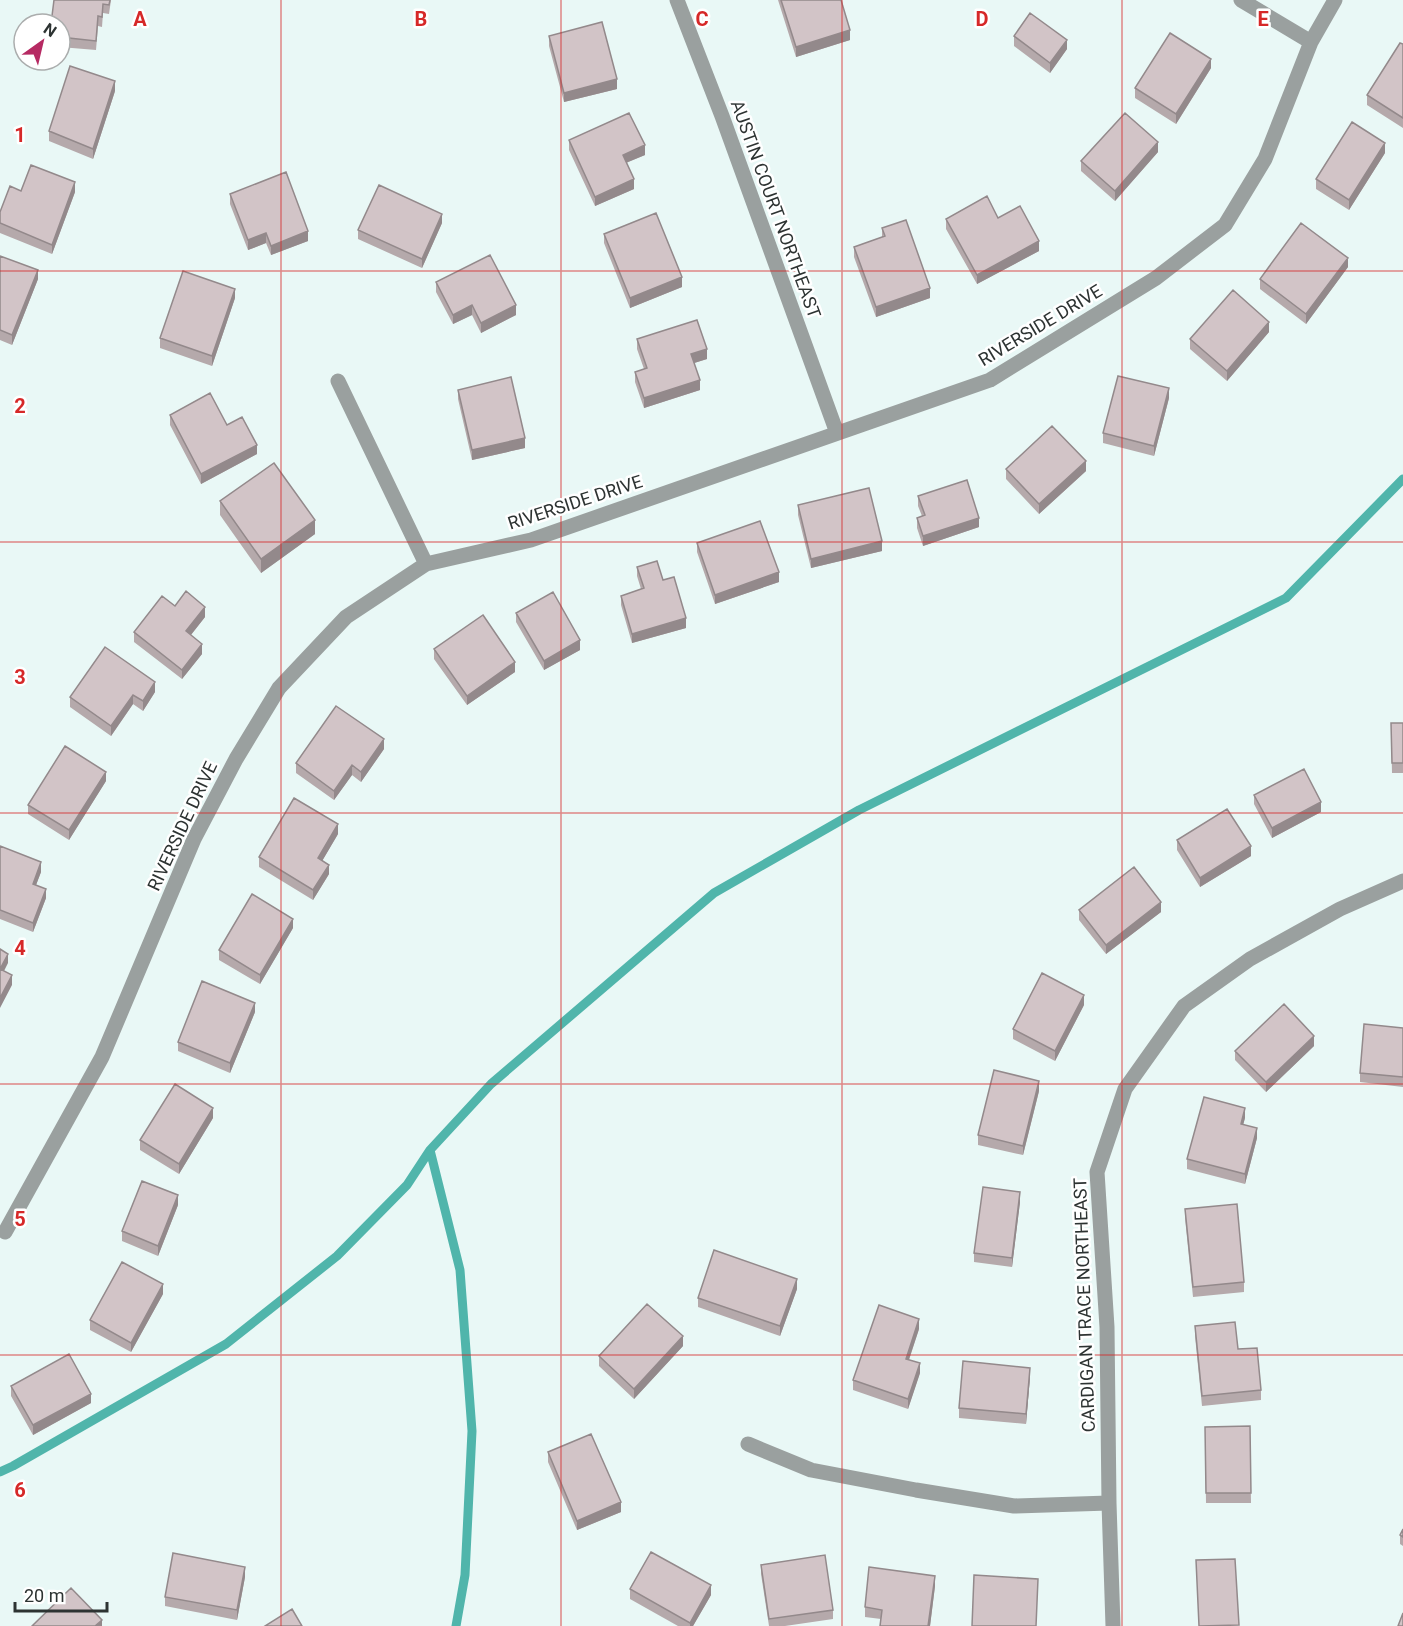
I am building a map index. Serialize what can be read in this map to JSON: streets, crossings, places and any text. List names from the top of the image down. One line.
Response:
{"streets":{"street":["AUSTIN COURT NORTHEAST","RIVERSIDE DRIVE","CARDIGAN TRACE NORTHEAST"]},"crossings":[["AUSTIN COURT NORTHEAST","RIVERSIDE DRIVE"]],"scale_bar":"20 m","north":"top right","grid":{"columns":["A","B","C","D","E"],"rows":["1","2","3","4","5","6"]}}
